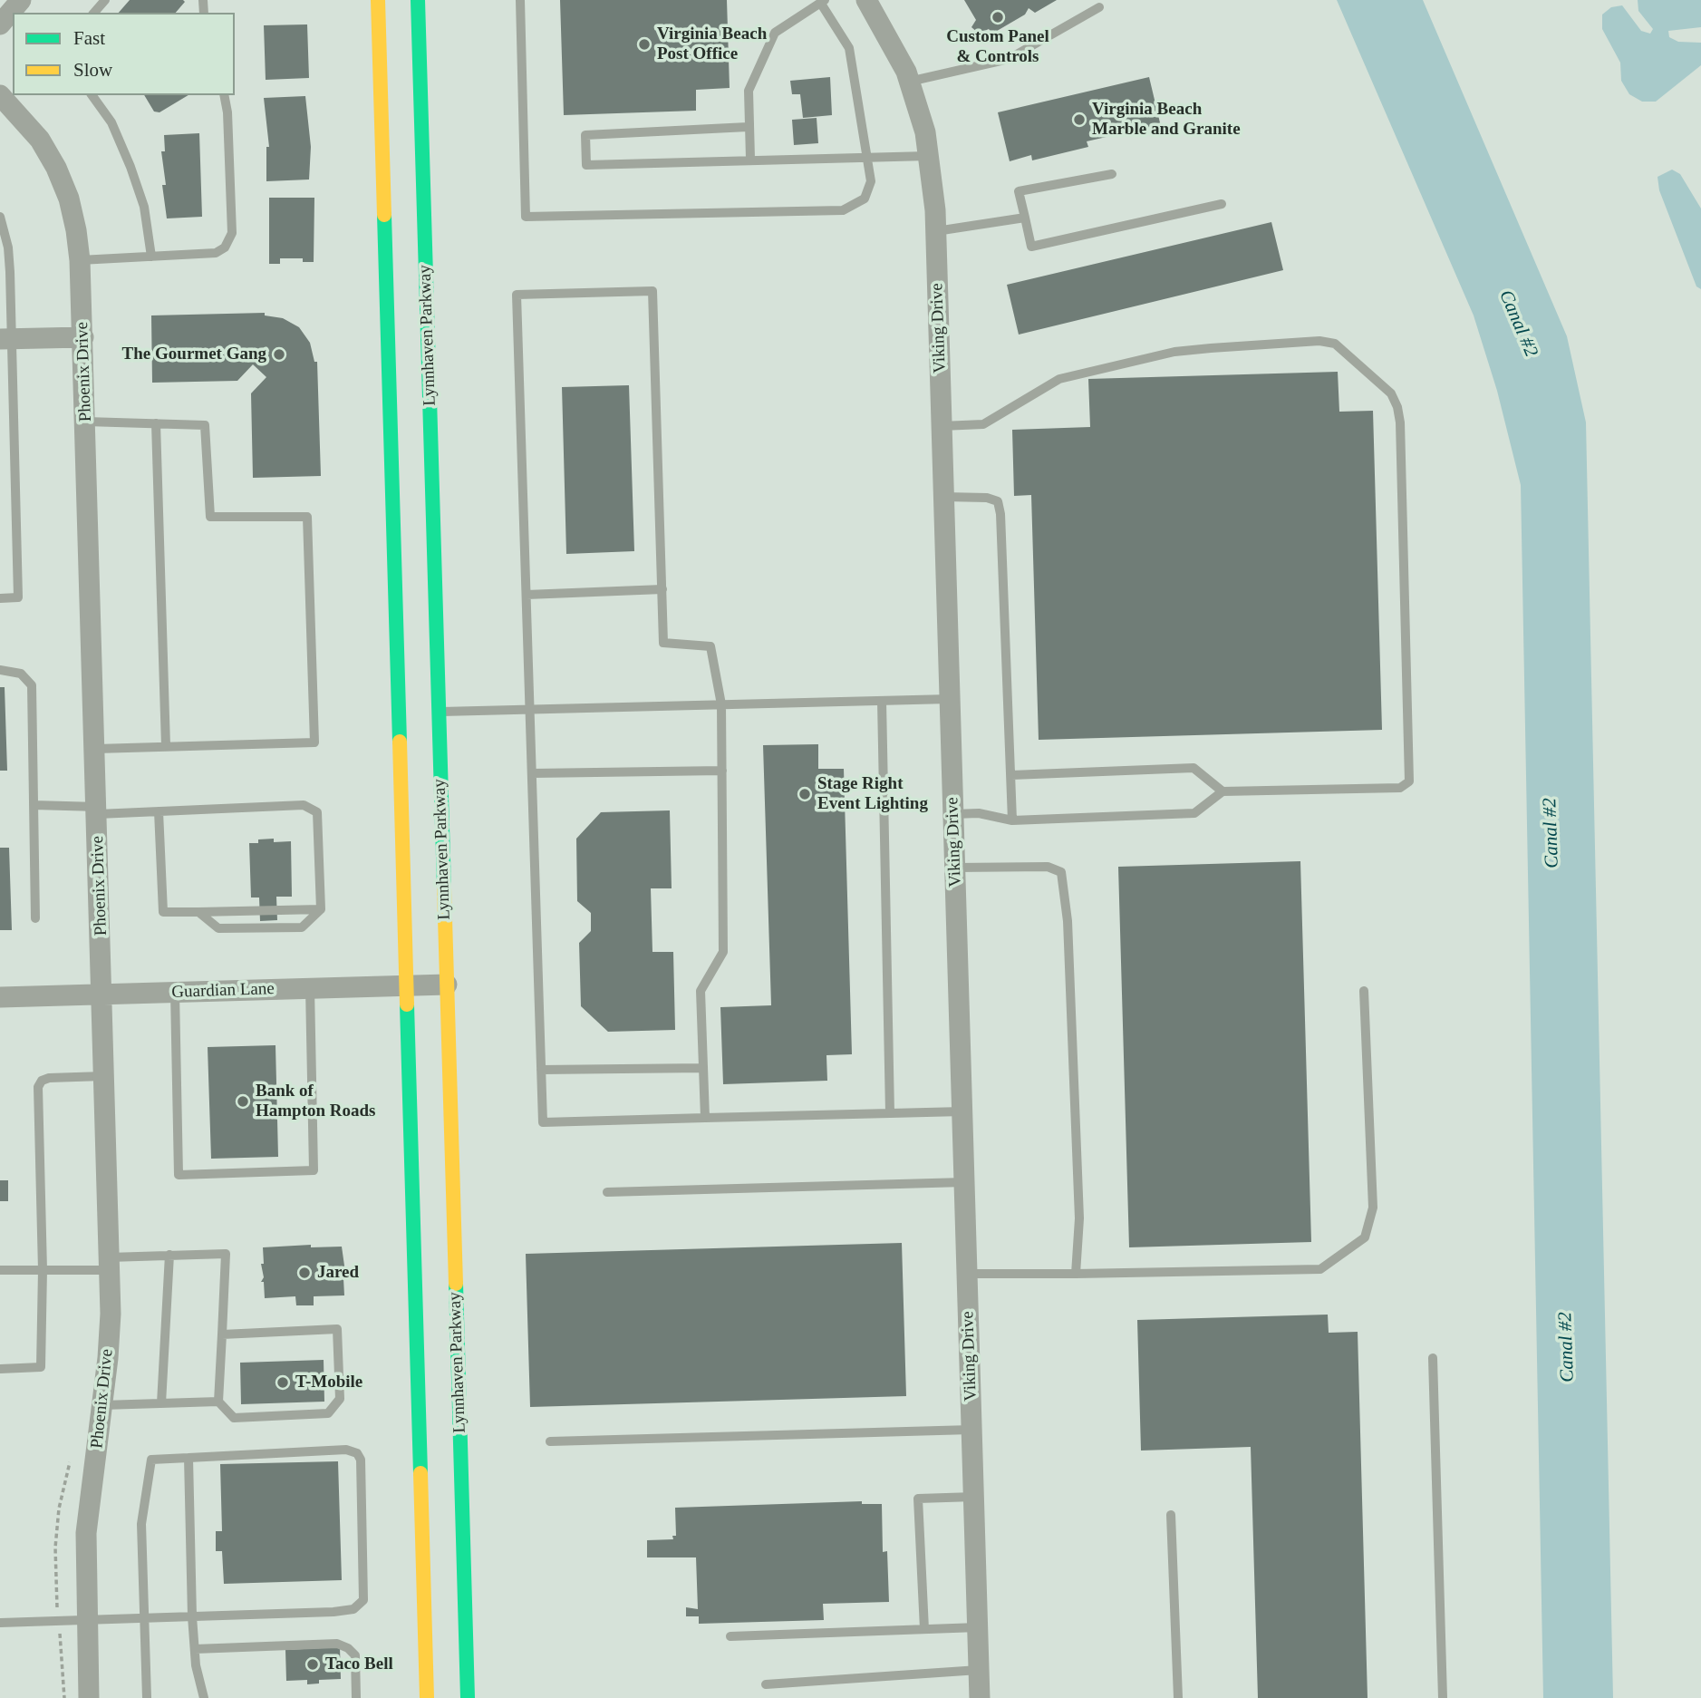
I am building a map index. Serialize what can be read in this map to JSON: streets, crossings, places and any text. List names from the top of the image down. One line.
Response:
{"streets":{"main road":["Lynnhaven Parkway"],"street":["Viking Drive","Phoenix Drive","Guardian Lane"]},"crossings":[["Lynnhaven Parkway","Guardian Lane"],["Phoenix Drive","Guardian Lane"]],"water":["Canal #2"],"places":["Custom Panel & Controls","Virginia Beach Post Office","Virginia Beach Marble and Granite","The Gourmet Gang","Stage Right Event Lighting","Bank of Hampton Roads","Jared","T-Mobile","Taco Bell"],"legend":["Fast","Slow"]}
